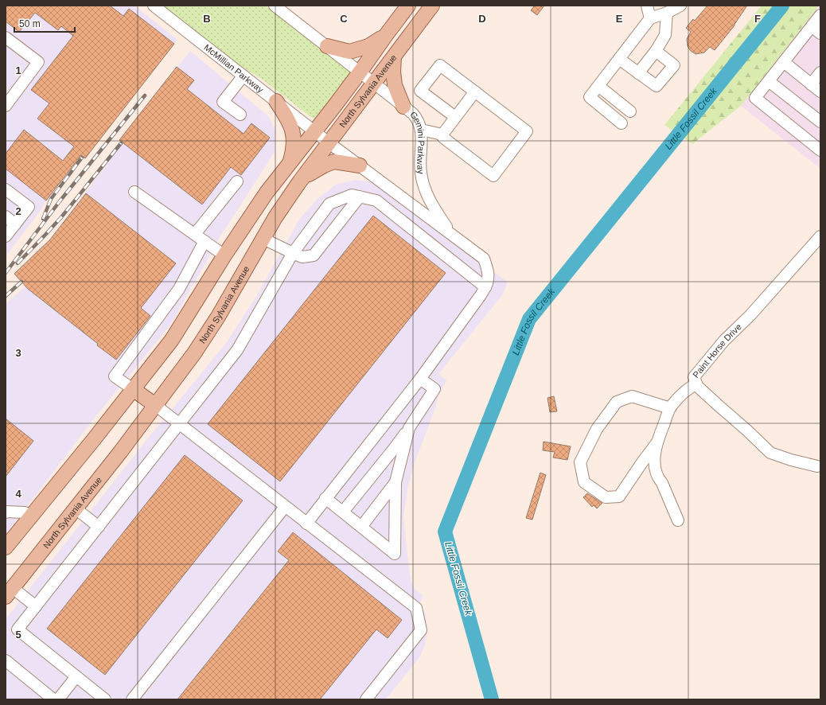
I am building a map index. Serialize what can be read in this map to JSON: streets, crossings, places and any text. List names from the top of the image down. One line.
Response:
{"streets":{"main road":["North Sylvania Avenue"],"street":["McMillian Parkway","Gemini Parkway","Paint Horse Drive"]},"crossings":[["McMillian Parkway","North Sylvania Avenue"],["McMillian Parkway","Gemini Parkway"],["North Sylvania Avenue","Gemini Parkway"]],"water":["Little Fossil Creek"],"scale_bar":"50 m","grid":{"columns":["B","C","D","E","F"],"rows":["1","2","3","4","5"]}}
